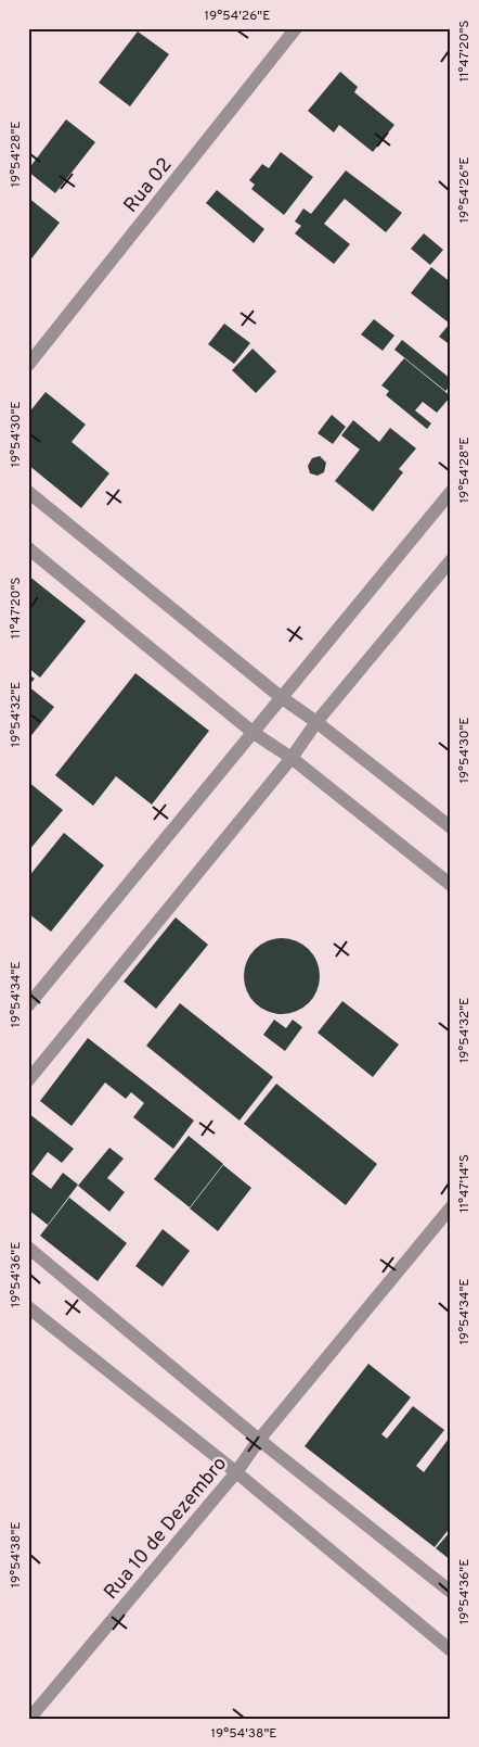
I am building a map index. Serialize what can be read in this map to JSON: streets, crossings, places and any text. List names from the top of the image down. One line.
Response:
{"streets":{"street":["Rua 02","Rua 10 de Dezembro"]},"coordinates":["19°54'26\"E","11°47'20\"S","19°54'28\"E","19°54'30\"E","19°54'32\"E","19°54'34\"E","11°47'14\"S","19°54'36\"E","19°54'38\"E"]}
